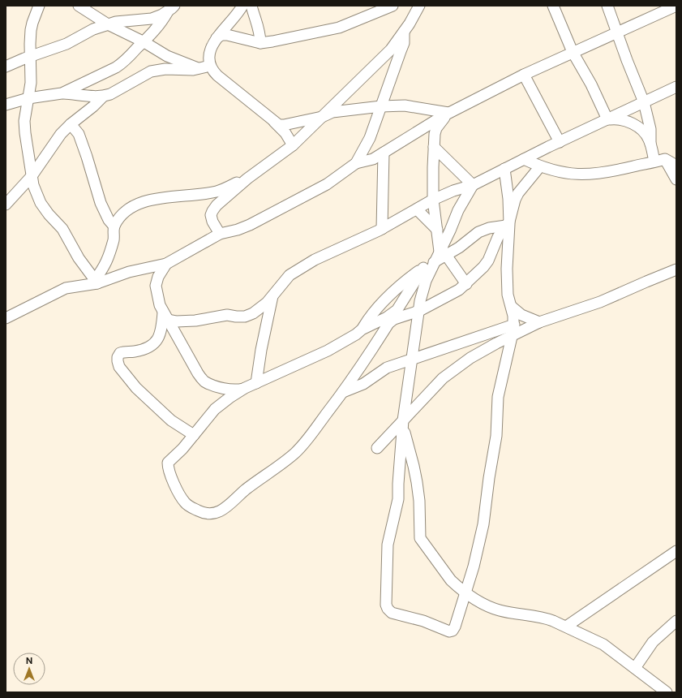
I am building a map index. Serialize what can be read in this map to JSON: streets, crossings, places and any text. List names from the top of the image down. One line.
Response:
{"north":"top"}
